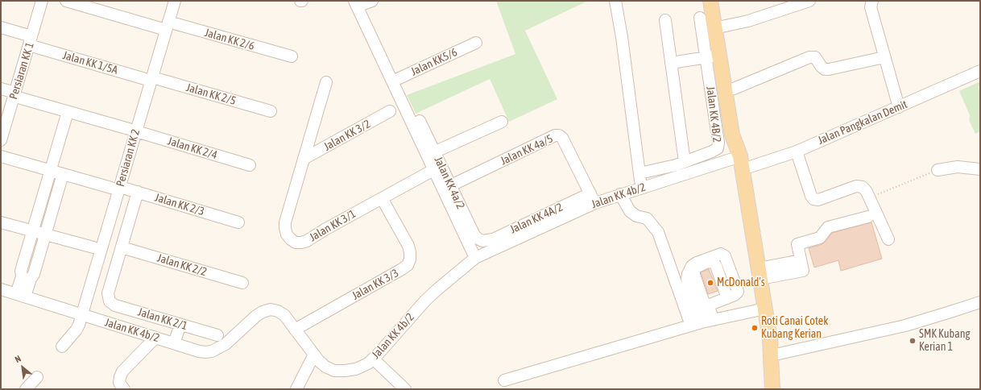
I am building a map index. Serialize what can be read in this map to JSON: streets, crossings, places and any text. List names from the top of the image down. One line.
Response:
{"streets":{"street":["Jalan KK 2/6","Jalan KK5/6","Jalan KK 1/5A","Persiaran KK 1","Jalan KK 2/5","Jalan KK 4B/2","Jalan Pangkalan Demit","Jalan KK 3/2","Jalan KK 2/4","Jalan KK 4a/5","Persiaran KK 2","Jalan KK 4a/2","Jalan KK 4b/2","Jalan KK 2/3","Jalan KK 4A/2","Jalan KK 3/1","Jalan KK 2/2","Jalan KK 3/3","Jalan KK 2/1"]},"crossings":[["Jalan KK 2/6","Persiaran KK 2"],["Jalan KK 1/5A","Persiaran KK 1"],["Jalan KK 1/5A","Jalan KK 2/5"],["Jalan KK 1/5A","Persiaran KK 2"],["Persiaran KK 1","Jalan KK 2/4"],["Jalan KK 2/5","Persiaran KK 2"],["Jalan Pangkalan Demit","Jalan KK 4b/2"],["Jalan KK 3/2","Jalan KK 3/1"],["Jalan KK 2/4","Persiaran KK 2"],["Jalan KK 4a/5","Jalan KK 4a/2"],["Jalan KK 4a/5","Jalan KK 4b/2"],["Jalan KK 4a/5","Jalan KK 4A/2"],["Persiaran KK 2","Jalan KK 4b/2"],["Persiaran KK 2","Jalan KK 2/3"],["Persiaran KK 2","Jalan KK 2/2"],["Jalan KK 4a/2","Jalan KK 4A/2"],["Jalan KK 4b/2","Jalan KK 4A/2"],["Jalan KK 4b/2","Jalan KK 3/3"],["Jalan KK 3/1","Jalan KK 3/3"],["Jalan KK 2/2","Jalan KK 2/1"]],"places":["McDonald's","Roti Canai Cotek Kubang Kerian","SMK Kubang Kerian 1"],"north":"top left"}
